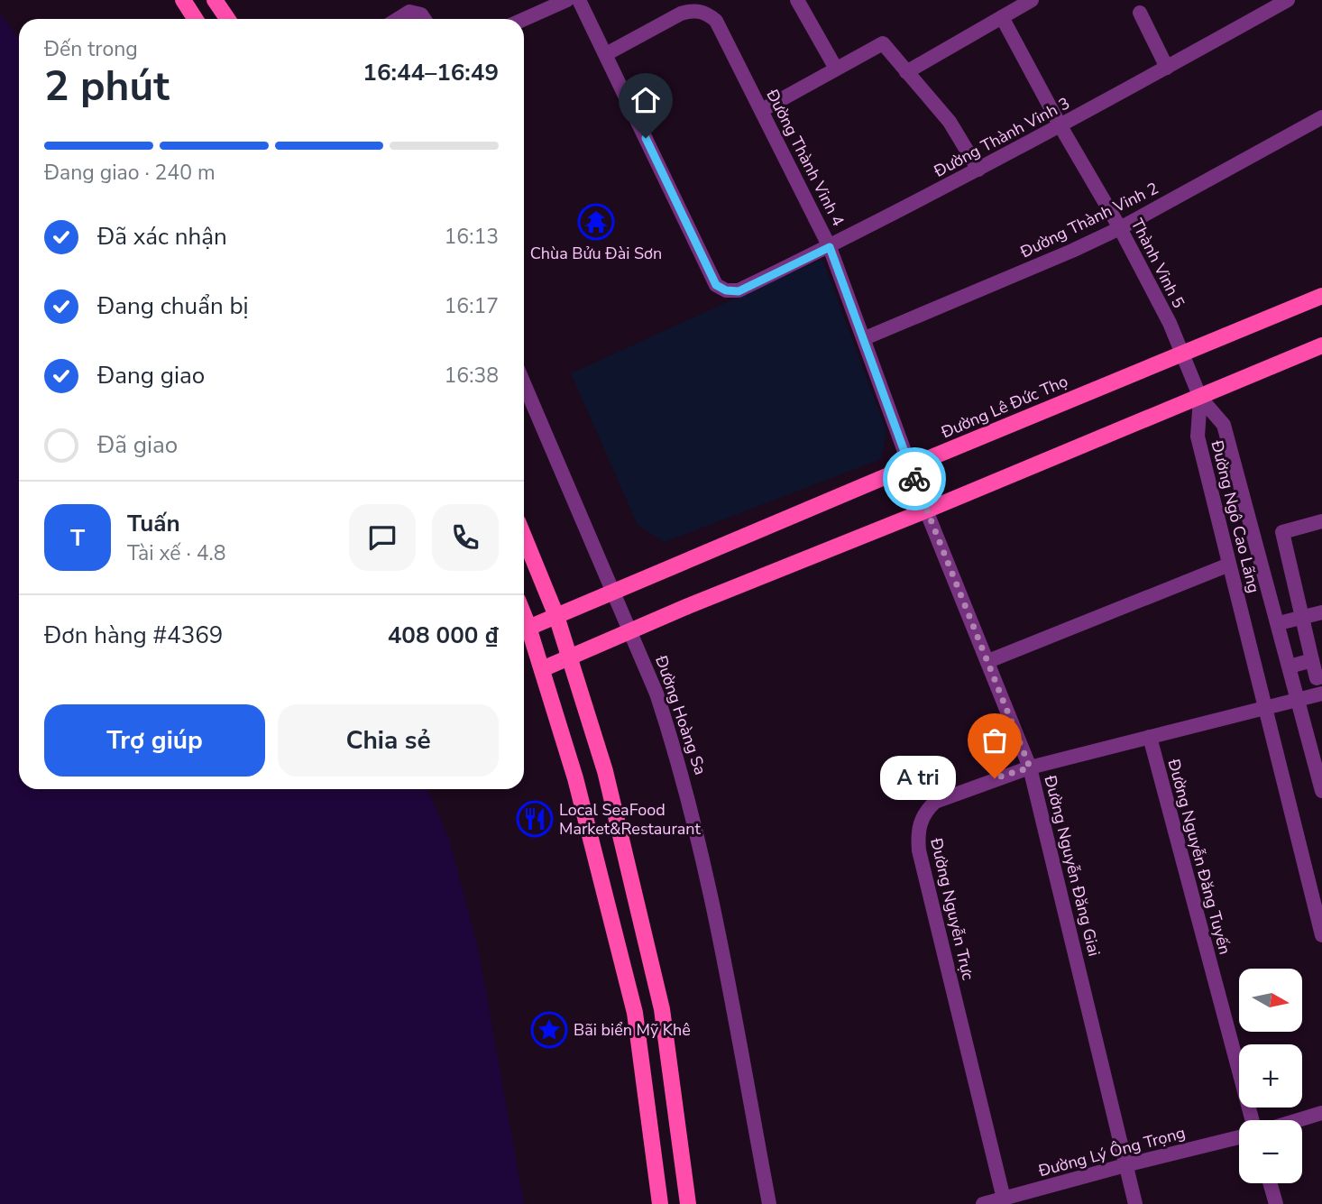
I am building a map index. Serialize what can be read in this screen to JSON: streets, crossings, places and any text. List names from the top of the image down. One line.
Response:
{"streets":{"main road":["Đường Lê Đức Thọ"],"street":["Đường Thành Vinh 3","Đường Thành Vinh 4","Đường Thành Vinh 2","Thành Vinh 5","Đường Ngô Cao Lãng","Đường Hoàng Sa","Đường Nguyễn Đăng Tuyến","Đường Nguyễn Đăng Giai","Đường Nguyễn Trực","Đường Lý Ông Trọng"]},"crossings":[["Đường Thành Vinh 3","Đường Thành Vinh 4"],["Đường Thành Vinh 3","Thành Vinh 5"],["Đường Thành Vinh 4","Đường Thành Vinh 2"],["Đường Thành Vinh 4","Đường Lê Đức Thọ"],["Đường Thành Vinh 4","Đường Nguyễn Đăng Giai"],["Đường Thành Vinh 2","Thành Vinh 5"],["Thành Vinh 5","Đường Lê Đức Thọ"],["Thành Vinh 5","Đường Ngô Cao Lãng"],["Đường Lê Đức Thọ","Đường Hoàng Sa"],["Đường Ngô Cao Lãng","Đường Nguyễn Trực"],["Đường Nguyễn Đăng Tuyến","Đường Nguyễn Trực"],["Đường Nguyễn Đăng Giai","Đường Nguyễn Trực"],["Đường Nguyễn Đăng Giai","Đường Lý Ông Trọng"],["Đường Nguyễn Trực","Đường Lý Ông Trọng"]],"places":{"temple":["Chùa Bửu Đài Sơn"],"other":["A tri"],"restaurant":["Local SeaFood Market&Restaurant"],"place":["Bãi biển Mỹ Khê"]},"north":"right","page":{"heading":["2 phút","Đến trong","16:44–16:49"],"panel":["Tuấn","Tài xế · 4.8","Đơn hàng #4369","408 000 ₫"],"bar":"Đang giao · 240 m","list":[["Đã xác nhận","16:13"],["Đang chuẩn bị","16:17"],["Đang giao","16:38"],"Đã giao"],"round":"T","buttons":["Trợ giúp","Chia sẻ"],"bubble":"A tri","map_buttons":["+","−"]}}
